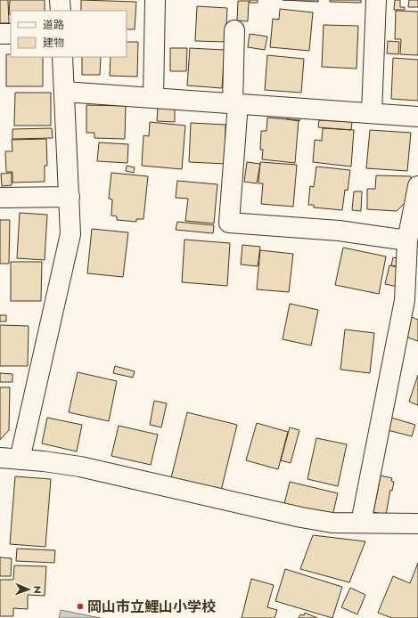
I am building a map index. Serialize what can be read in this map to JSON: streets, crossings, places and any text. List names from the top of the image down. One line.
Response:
{"places":["岡山市立鯉山小学校"],"legend":["道路","建物"],"north":"right"}
